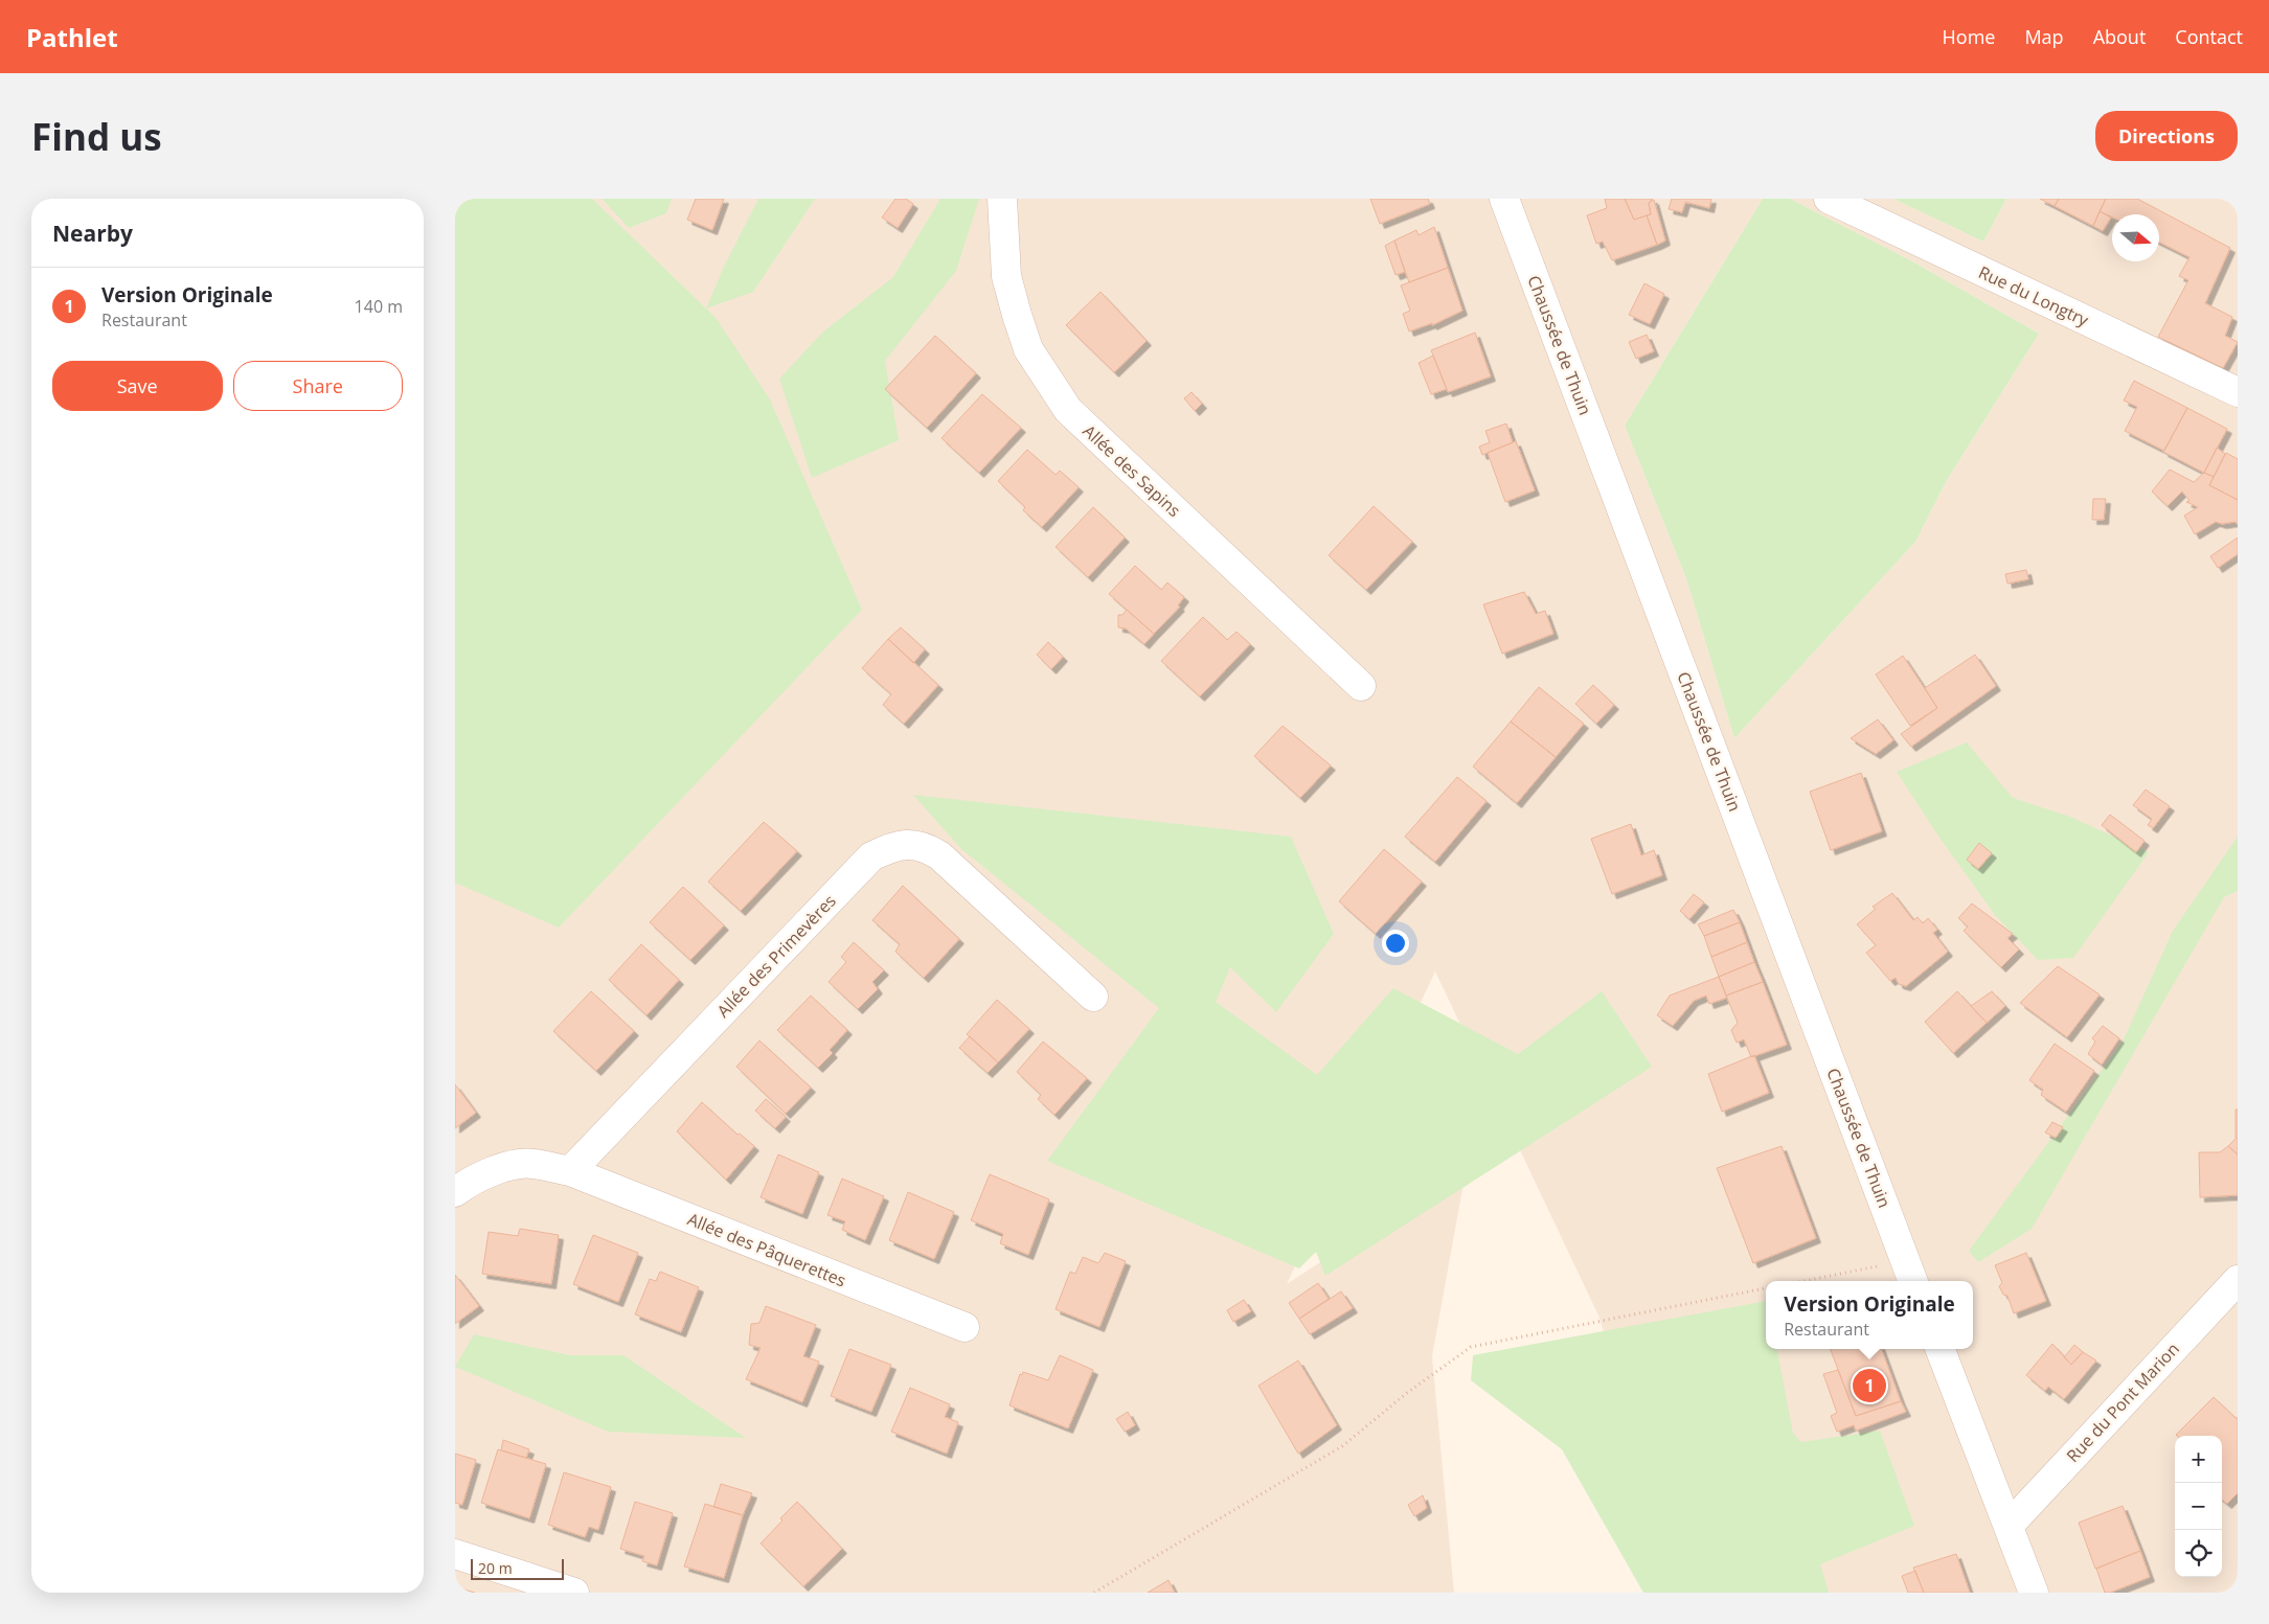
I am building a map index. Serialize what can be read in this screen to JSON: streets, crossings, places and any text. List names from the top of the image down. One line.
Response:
{"streets":{"street":["Rue du Longtry","Chaussée de Thuin","Allée des Sapins","Allée des Primevères","Allée des Pâquerettes","Rue du Pont Marion"]},"crossings":[["Allée des Primevères","Allée des Pâquerettes"]],"scale_bar":"20 m","north":"right","page":{"header":"Pathlet","nav":["Home","Map","About","Contact"],"buttons":["Directions",["Save","Share"]],"title":"Find us","heading":"Nearby","list":[{"mark":"1","name":"Version Originale","note":"Restaurant","value":"140 m"}],"popup":["Version Originale","Restaurant"],"pins":"1","map_buttons":["+","−"],"scale":"20 m"}}
